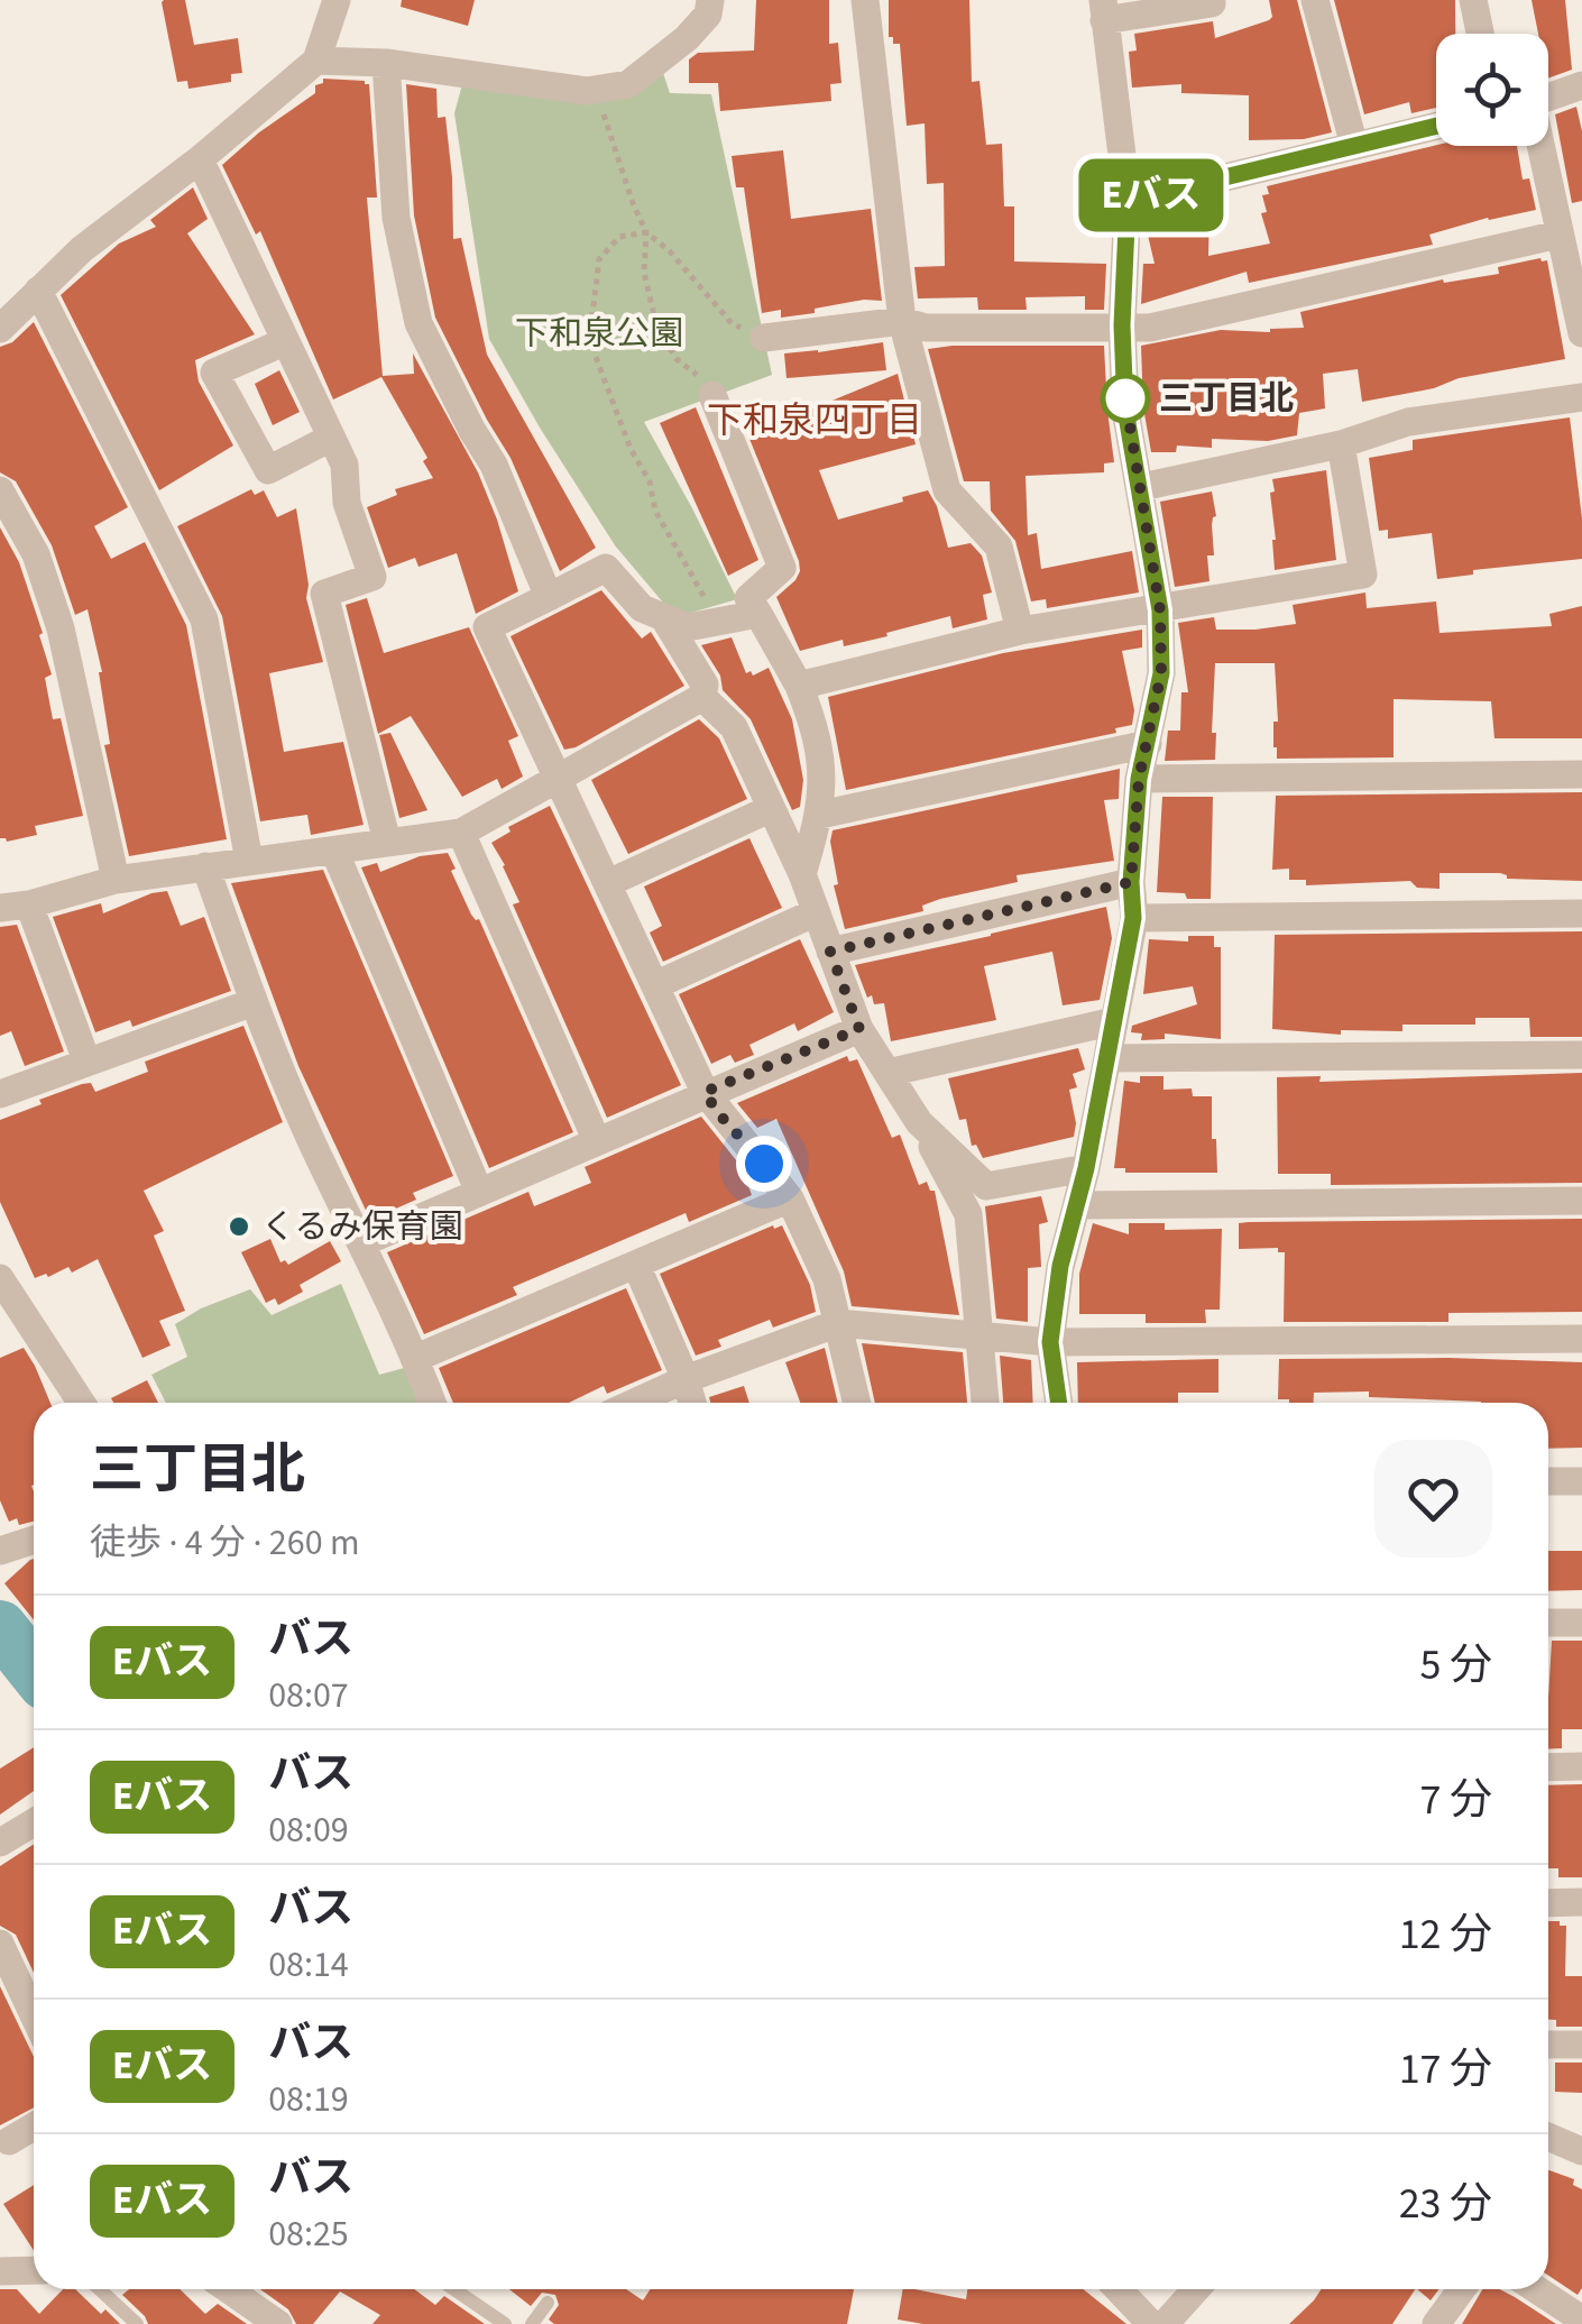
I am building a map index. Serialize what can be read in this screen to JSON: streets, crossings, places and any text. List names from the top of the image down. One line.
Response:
{"districts":["下和泉四丁目"],"parks":["下和泉公園"],"places":["三丁目北","くるみ保育園"],"lines":["bus line Eバス"],"page":{"on_map":"Eバス","heading":["三丁目北","徒歩 · 4 分 · 260 m"],"list":[{"mark":"Eバス","name":"バス","note":"08:07","value":"5 分"},{"mark":"Eバス","name":"バス","note":"08:09","value":"7 分"},{"mark":"Eバス","name":"バス","note":"08:14","value":"12 分"},{"mark":"Eバス","name":"バス","note":"08:19","value":"17 分"},{"mark":"Eバス","name":"バス","note":"08:25","value":"23 分"}]}}
